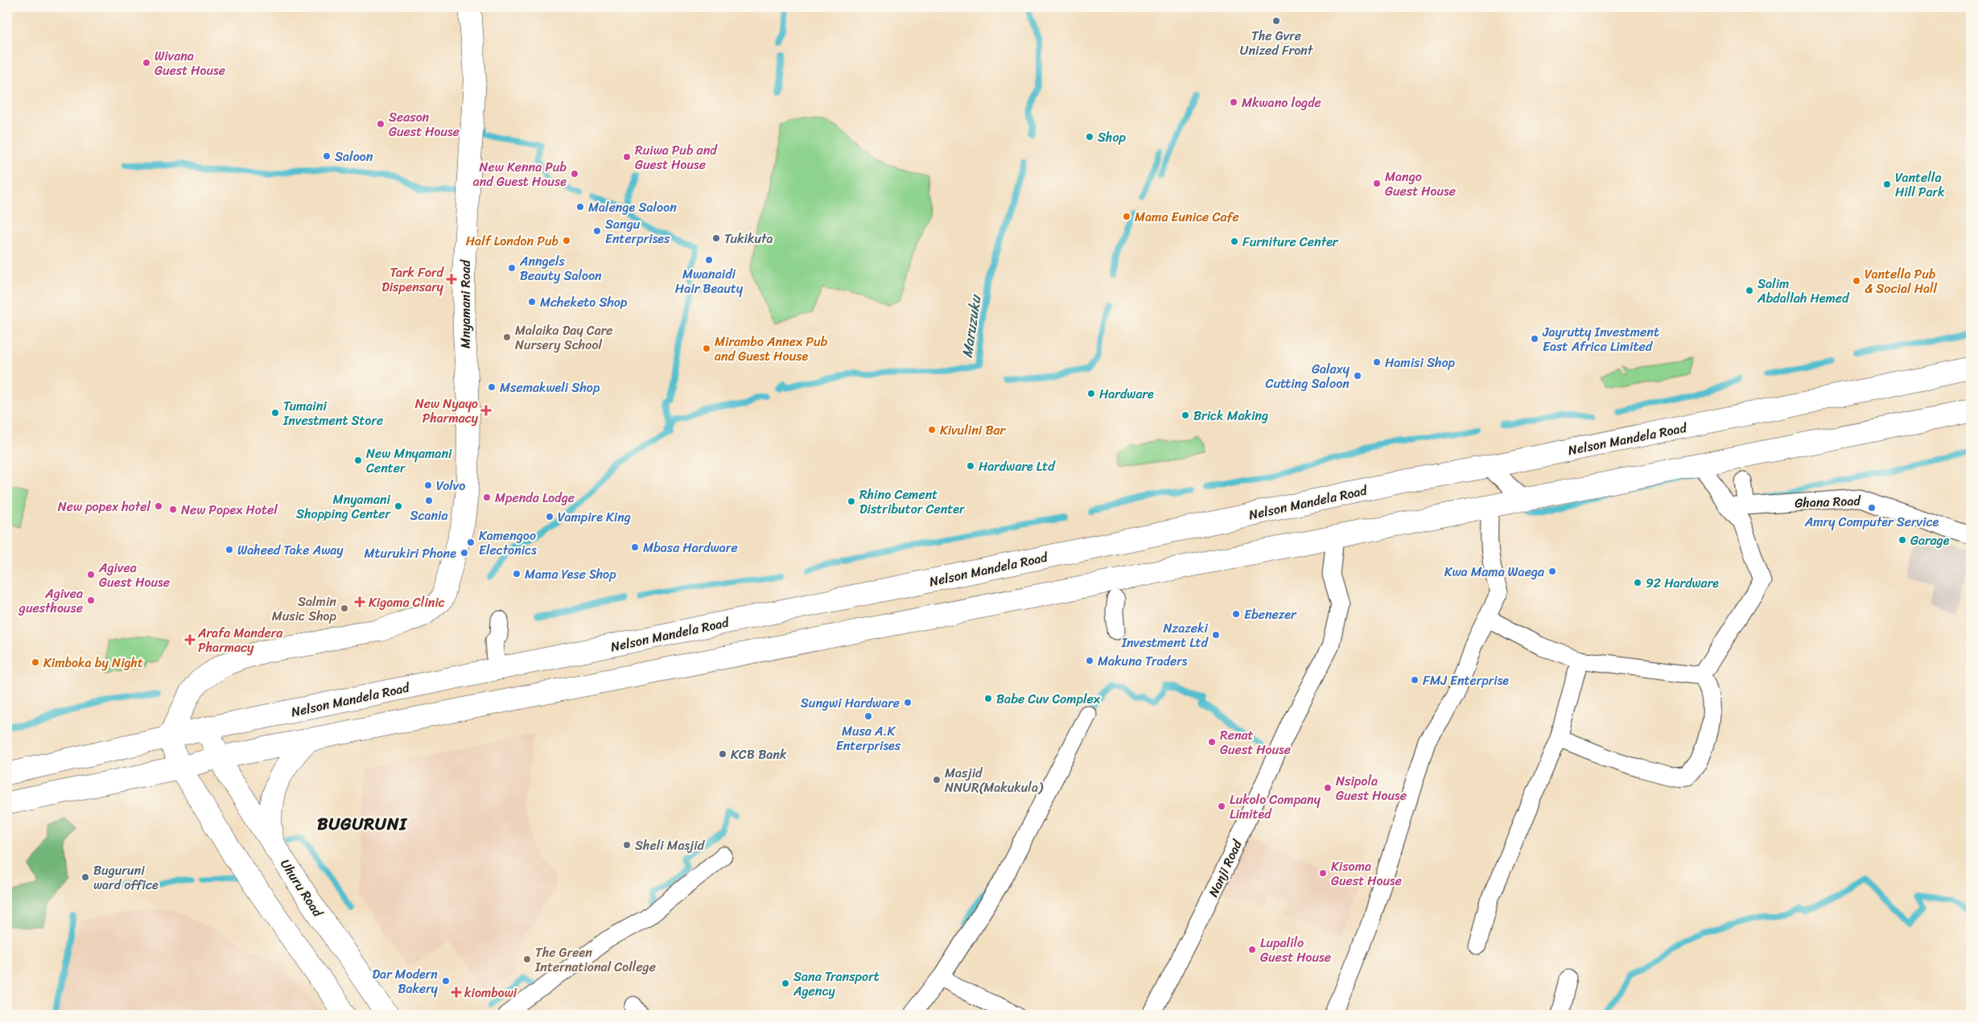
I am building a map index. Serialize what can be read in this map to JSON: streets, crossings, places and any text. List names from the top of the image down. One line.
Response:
{"streets":{"main road":["Mnyamani Road","Nelson Mandela Road","Uhuru Road"],"street":["Ghana Road","Nanji Road"]},"crossings":[["Mnyamani Road","Uhuru Road"],["Nelson Mandela Road","Uhuru Road"]],"districts":["BUGURUNI"],"water":["Maruzuku"],"places":{"other":["The Gvre Unized Front","Wivana Guest House","Mkwano logde","Season Guest House","Shop","Saloon","Ruiwa Pub and Guest House","New Kenna Pub and Guest House","Mango Guest House","Vantella Hill Park","Malenge Saloon","Mama Eunice Cafe","Sangu Enterprises","Tukikuta","Half London Pub","Furniture Center","Mwanaidi Hair Beauty","Anngels Beauty Saloon","Vantella Pub & Social Hall","Salim Abdallah Hemed","Mcheketo Shop","Malaika Day Care Nursery School","Jayrutty Investment East Africa Limited","Mirambo Annex Pub and Guest House","Hamisi Shop","Galaxy Cutting Saloon","Msemakweli Shop","Hardware","Tumaini Investment Store","Brick Making","Kivulini Bar","New Mnyamani Center","Hardware Ltd","Volvo","Mpenda Lodge","Scania","Rhino Cement Distributor Center","New popex hotel","Mnyamani Shopping Center","Amry Computer Service","New Popex Hotel","Vampire King","Garage","Kamengoo Electonics","Mbasa Hardware","Waheed Take Away","Mturukiri Phone","Kwa Mama Waega","Mama Yese Shop","Agivea Guest House","92 Hardware","Agivea guesthouse","Salmin Music Shop","Ebenezer","Nzazeki Investment Ltd","Makuna Traders","Kimboka by Night","FMJ Enterprise","Babe Cuv Complex","Sungwi Hardware","Musa A.K Enterprises","Renat Guest House","KCB Bank","Masjid NNUR(Makukula)","Nsipola Guest House","Lukolo Company Limited","Sheli Masjid","Kisoma Guest House","Buguruni ward office","Lupalilo Guest House","The Green International College","Dar Modern Bakery","Sana Transport Agency"],"health":["Tark Ford Dispensary","New Nyayo Pharmacy","Kigoma Clinic","Arafa Mandera Pharmacy","kiombowi"]}}
